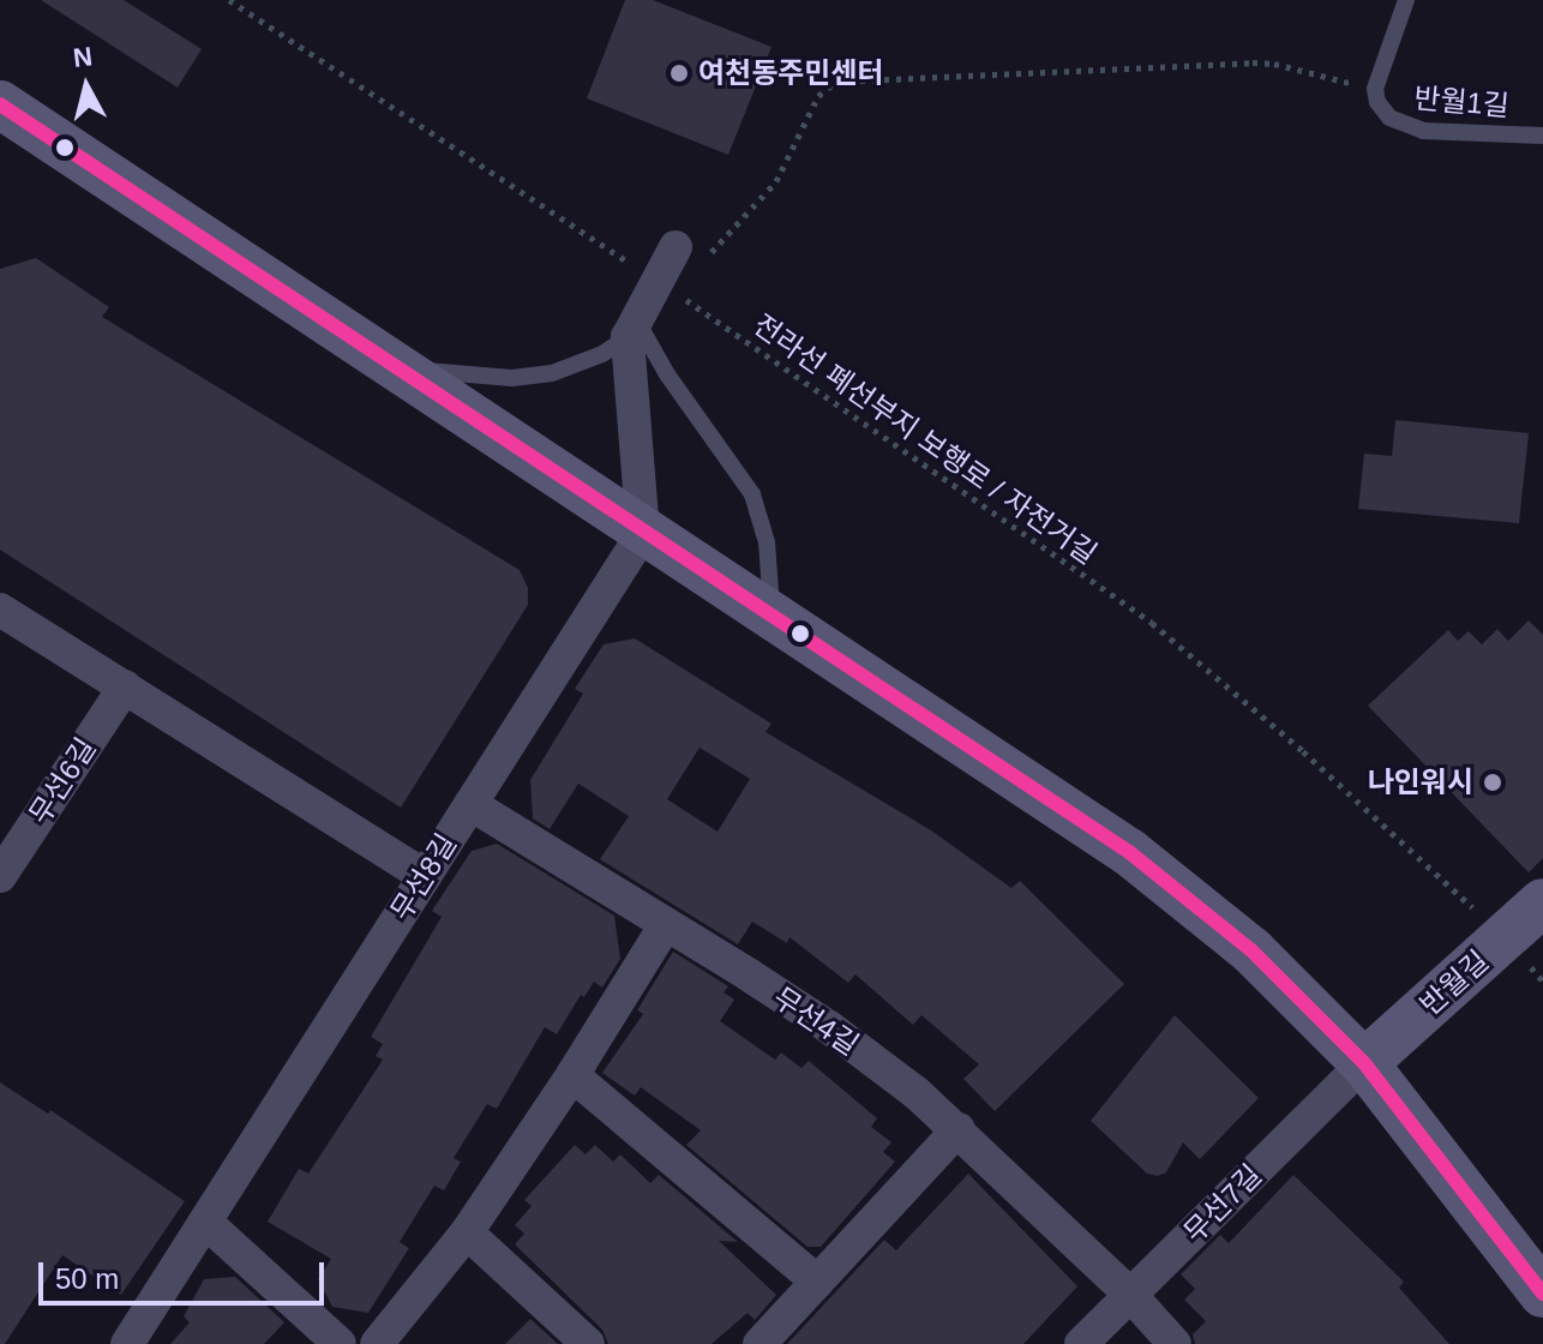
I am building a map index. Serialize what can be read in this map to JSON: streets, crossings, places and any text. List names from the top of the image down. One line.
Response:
{"streets":{"street":["무선6길","무선8길","반월길","무선4길","무선7길"],"lane":["반월1길"],"path":["전라선 폐선부지 보행로 / 자전거길"]},"crossings":[["전라선 폐선부지 보행로 / 자전거길","반월길"],["무선8길","무선4길"],["반월길","무선7길"],["무선4길","무선7길"]],"places":["여천동주민센터","나인워시"],"scale_bar":"50 m","north":"top"}
